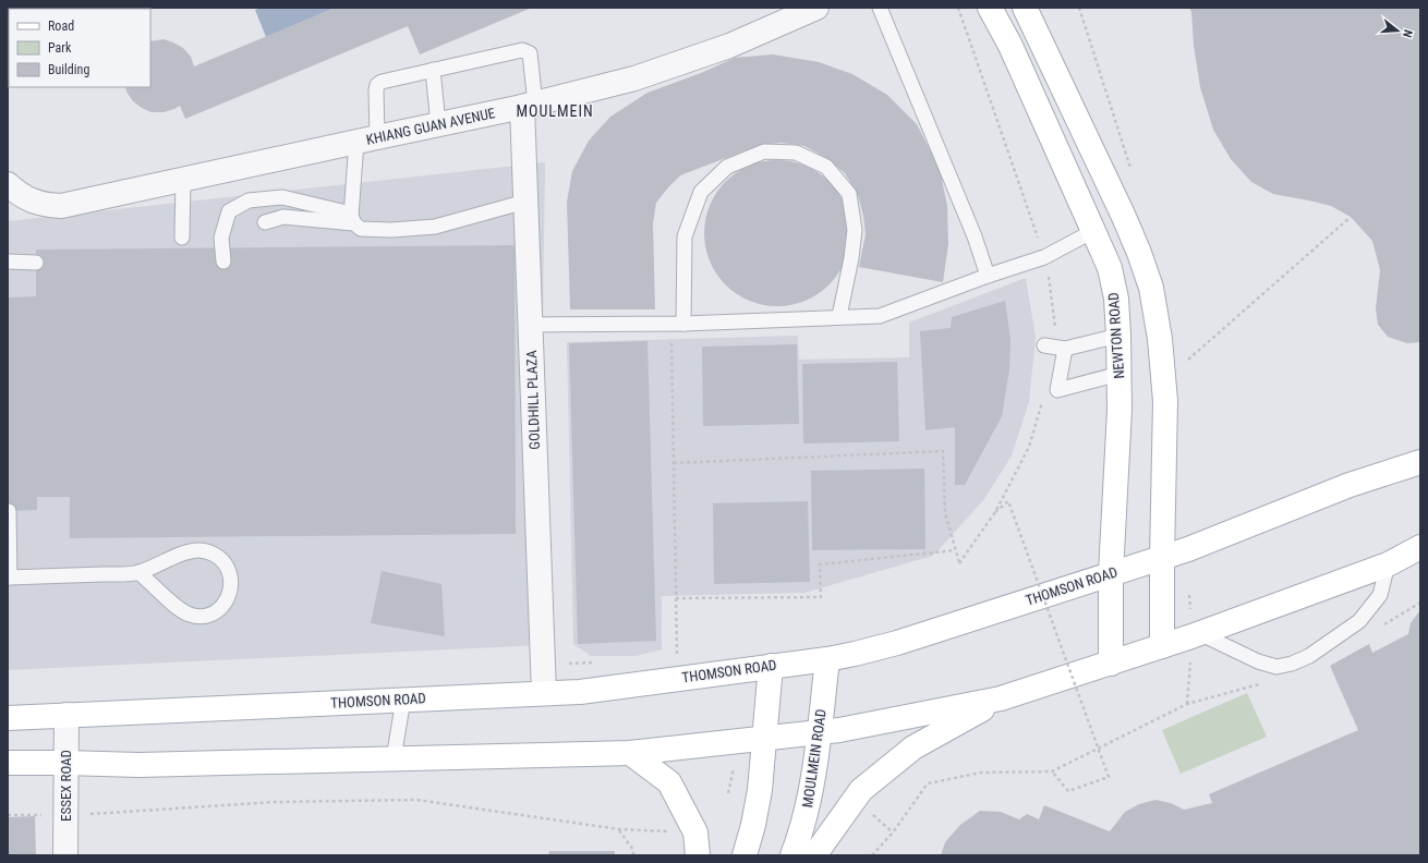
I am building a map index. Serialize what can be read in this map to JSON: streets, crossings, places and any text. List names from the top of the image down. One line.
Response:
{"streets":{"main road":["NEWTON ROAD","THOMSON ROAD","MOULMEIN ROAD"],"street":["KHIANG GUAN AVENUE","GOLDHILL PLAZA","ESSEX ROAD"]},"crossings":[["KHIANG GUAN AVENUE","GOLDHILL PLAZA"],["NEWTON ROAD","THOMSON ROAD"],["GOLDHILL PLAZA","THOMSON ROAD"],["THOMSON ROAD","MOULMEIN ROAD"],["THOMSON ROAD","ESSEX ROAD"]],"districts":["MOULMEIN"],"legend":["Road","Park","Building"],"north":"right"}
